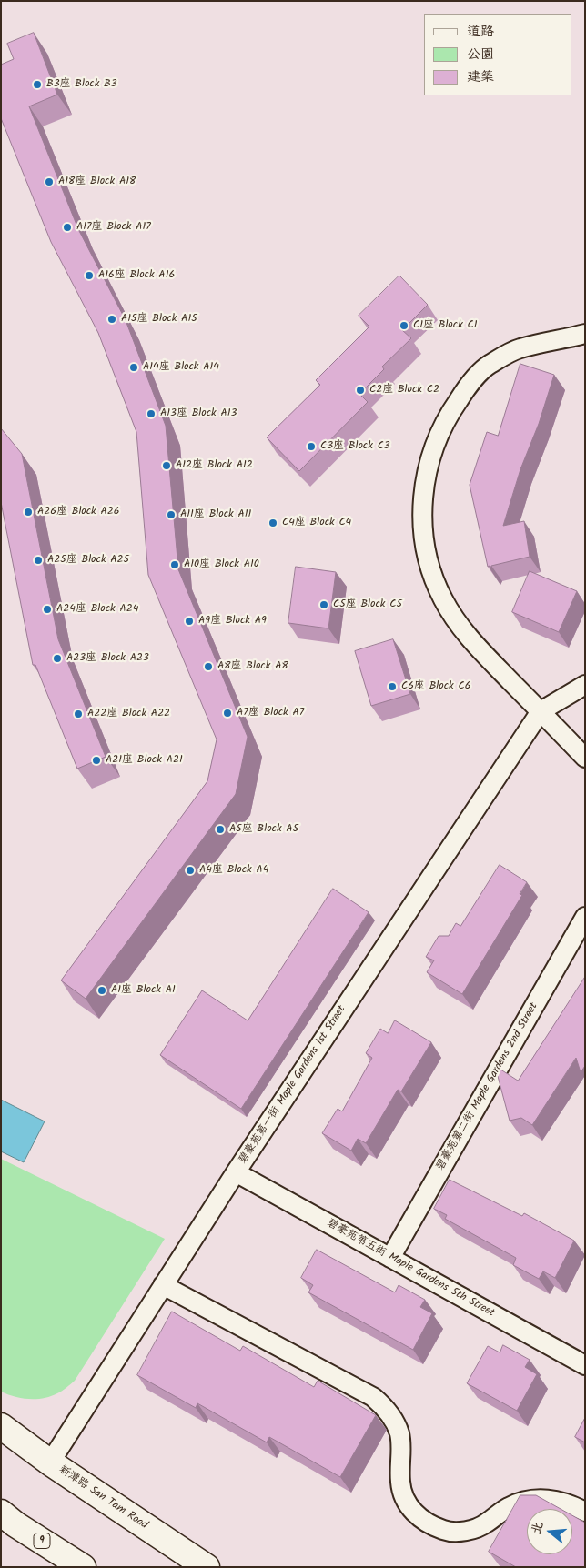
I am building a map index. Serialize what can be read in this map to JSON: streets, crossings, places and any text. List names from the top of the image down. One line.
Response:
{"streets":{"main road":["新潭路 San Tam Road","9"],"lane":["碧豪苑第一街 Maple Gardens 1st Street","碧豪苑第二街 Maple Gardens 2nd Street","碧豪苑第五街 Maple Gardens 5th Street"]},"crossings":[["碧豪苑第一街 Maple Gardens 1st Street","碧豪苑第五街 Maple Gardens 5th Street"],["碧豪苑第一街 Maple Gardens 1st Street","新潭路 San Tam Road"],["碧豪苑第二街 Maple Gardens 2nd Street","碧豪苑第五街 Maple Gardens 5th Street"]],"places":["B3座 Block B3","A18座 Block A18","A17座 Block A17","A16座 Block A16","A15座 Block A15","C1座 Block C1","A14座 Block A14","C2座 Block C2","A13座 Block A13","C3座 Block C3","A12座 Block A12","A26座 Block A26","A11座 Block A11","C4座 Block C4","A25座 Block A25","A10座 Block A10","C5座 Block C5","A24座 Block A24","A9座 Block A9","A23座 Block A23","A8座 Block A8","C6座 Block C6","A7座 Block A7","A22座 Block A22","A21座 Block A21","A5座 Block A5","A4座 Block A4","A1座 Block A1"],"legend":["道路","公園","建築"],"north":"left"}
